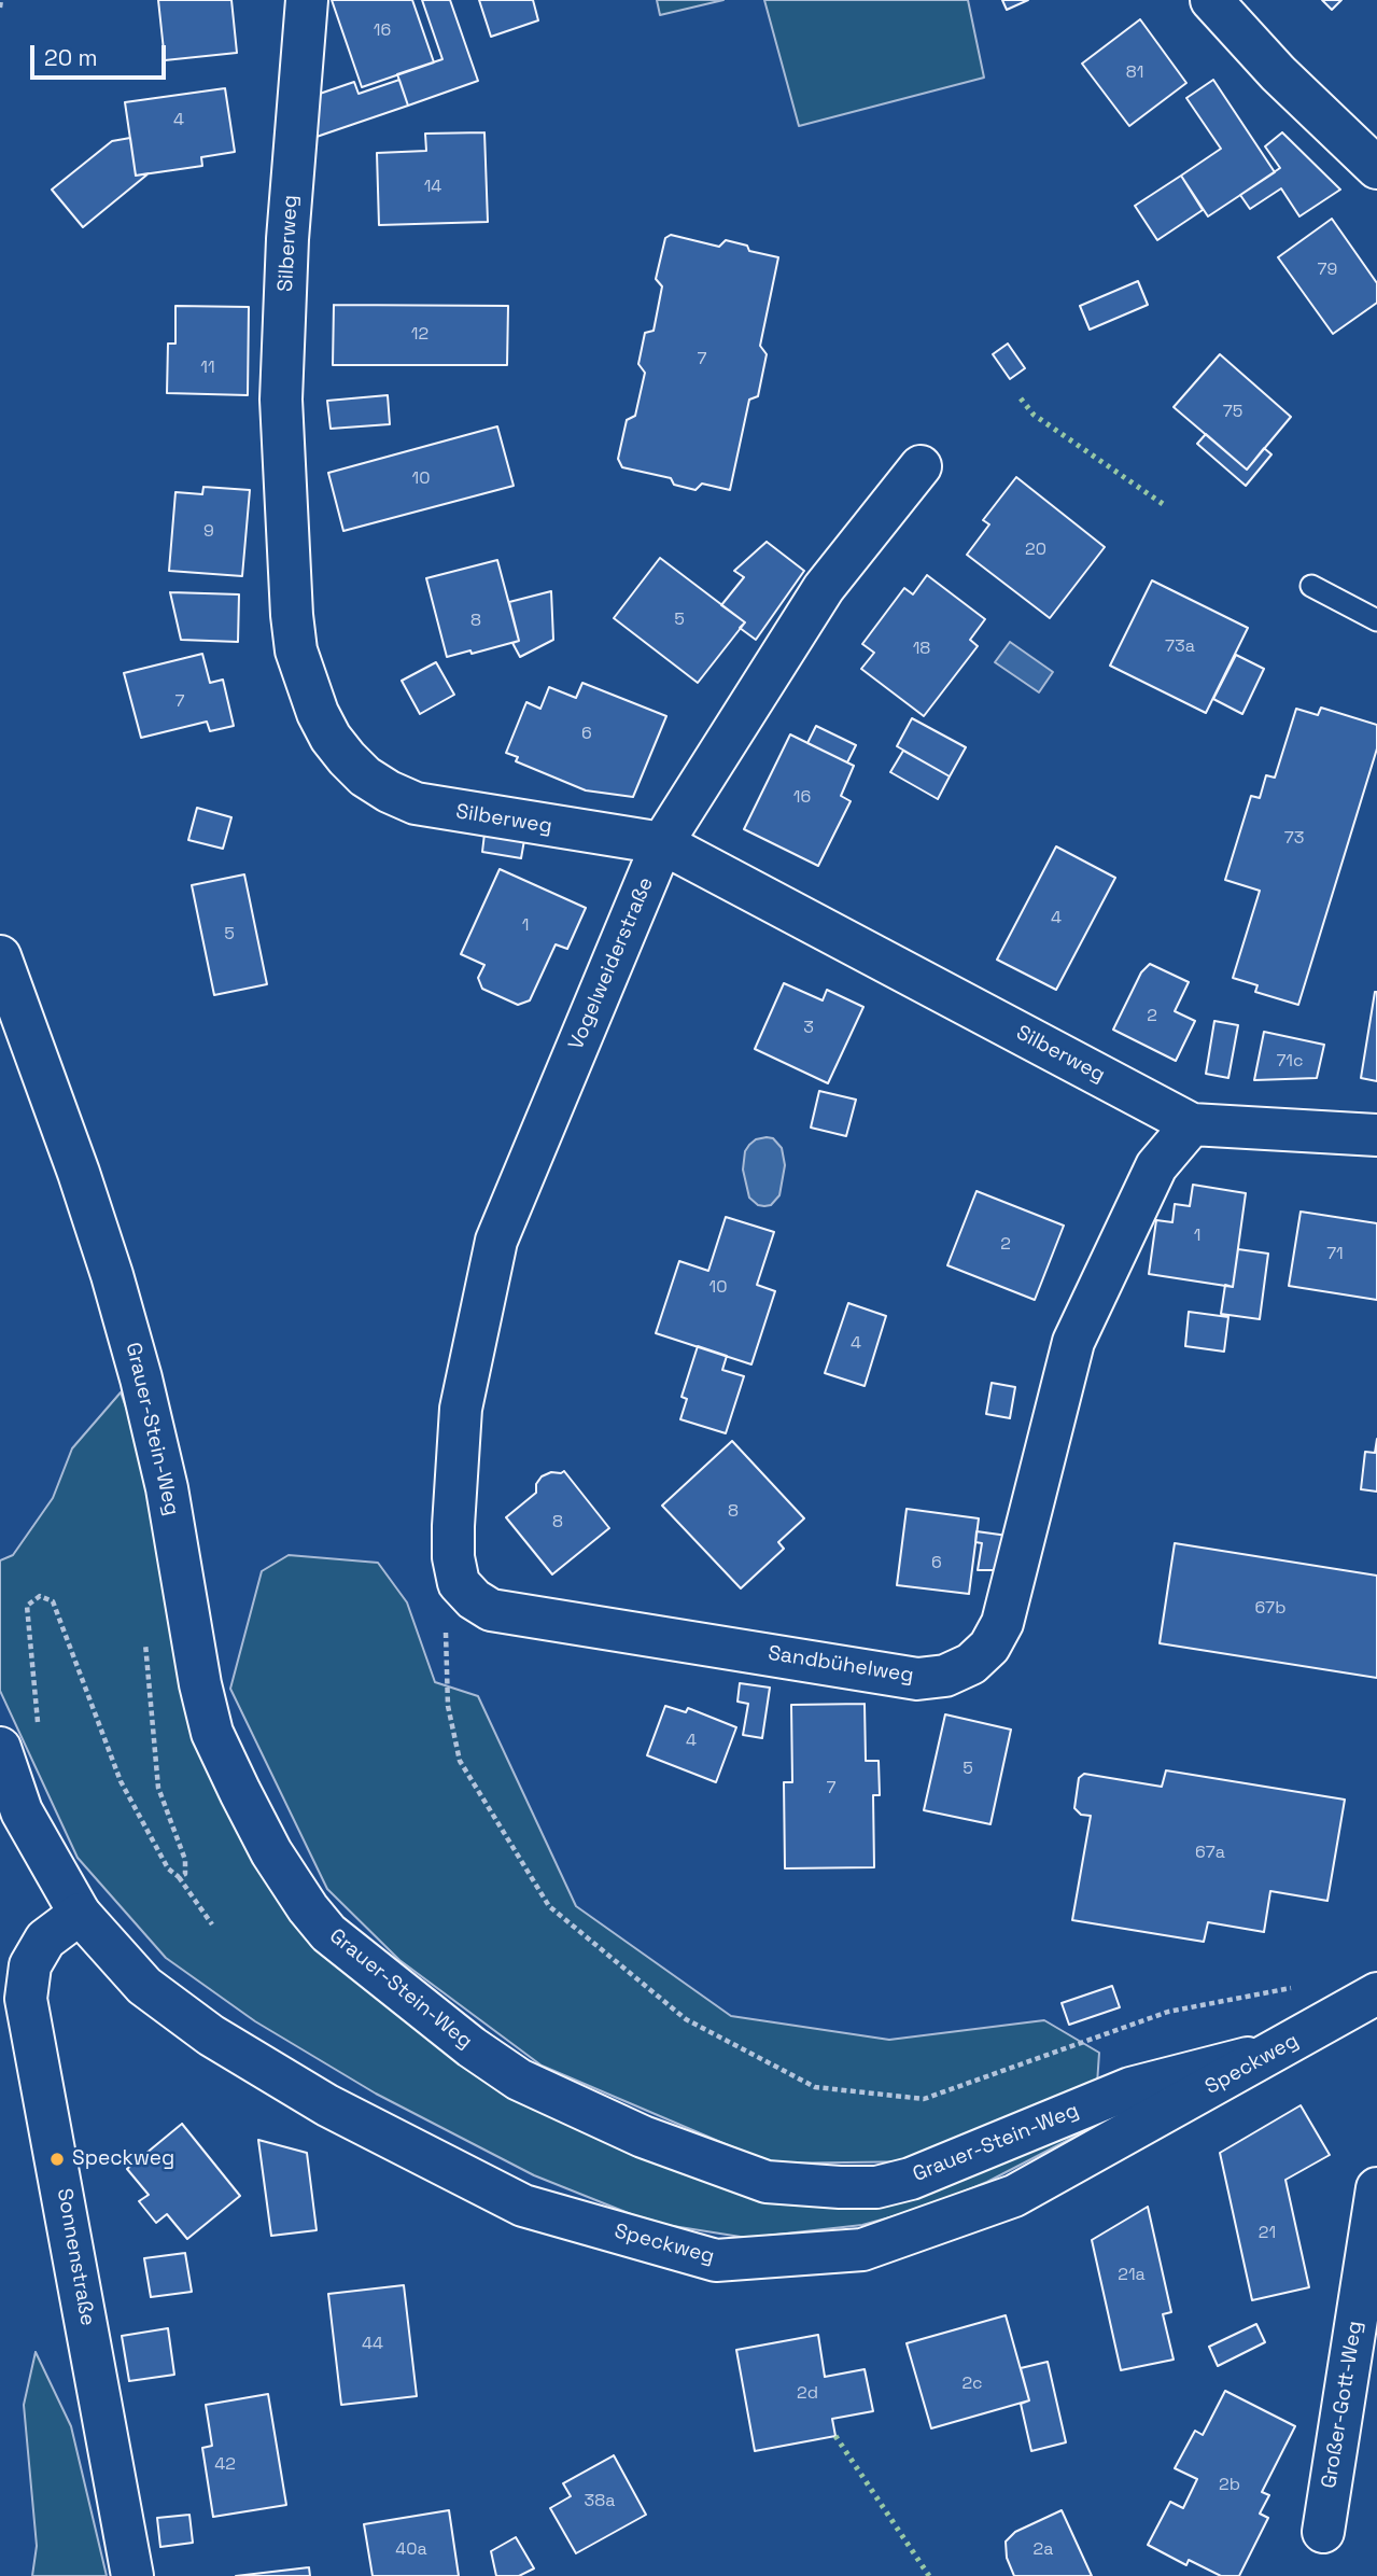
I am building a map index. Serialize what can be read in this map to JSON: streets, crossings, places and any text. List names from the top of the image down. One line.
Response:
{"streets":{"street":["Silberweg","Vogelweiderstraße","Grauer-Stein-Weg","Sandbühelweg","Speckweg","Sonnenstraße","Großer-Gott-Weg"]},"crossings":[["Silberweg","Vogelweiderstraße"],["Silberweg","Sandbühelweg"],["Vogelweiderstraße","Sandbühelweg"],["Grauer-Stein-Weg","Speckweg"],["Speckweg","Sonnenstraße"]],"places":["Speckweg"],"house_numbers":["16","81","4","14","79","12","7","11","75","10","9","20","5","8","73a","18","7","6","16","73","4","1","5","2","3","71c","1","2","71","10","4","8","8","6","67b","4","5","7","67a","21","21a","44","2c","2d","42","2b","38a","40a","2a"],"scale_bar":"20 m"}
